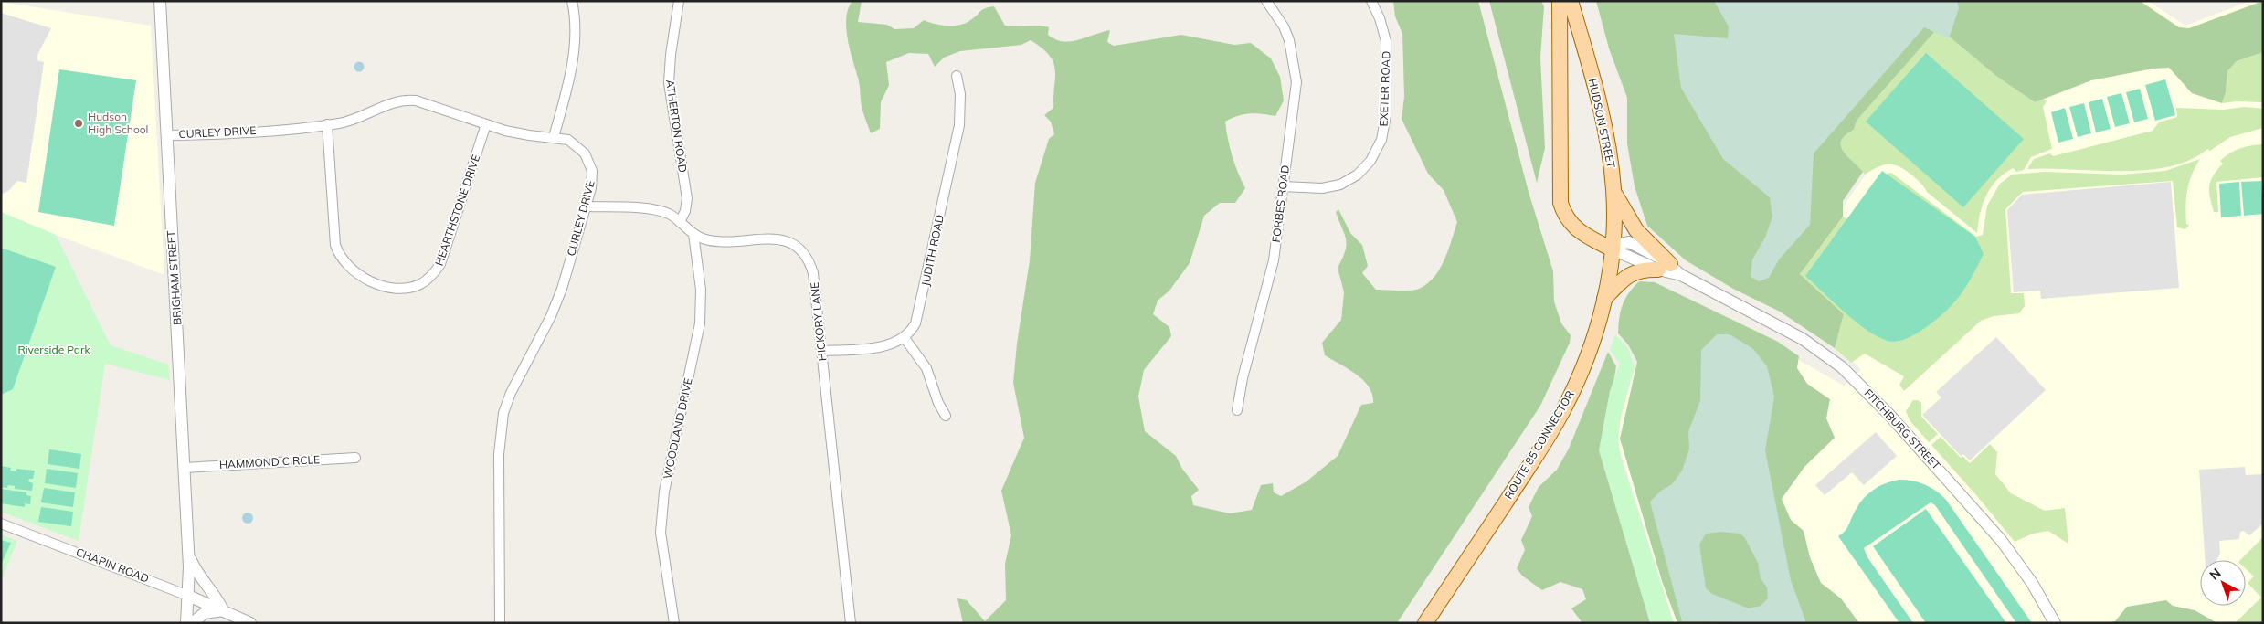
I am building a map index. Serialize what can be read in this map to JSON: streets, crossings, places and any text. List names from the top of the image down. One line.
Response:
{"streets":{"main road":["HUDSON STREET","ROUTE 85 CONNECTOR"],"street":["EXETER ROAD","ATHERTON ROAD","CURLEY DRIVE","FORBES ROAD","HEARTHSTONE DRIVE","JUDITH ROAD","BRIGHAM STREET","HICKORY LANE","WOODLAND DRIVE","FITCHBURG STREET","HAMMOND CIRCLE","CHAPIN ROAD"]},"crossings":[["EXETER ROAD","FORBES ROAD"],["HUDSON STREET","ROUTE 85 CONNECTOR"],["ATHERTON ROAD","HICKORY LANE"],["CURLEY DRIVE","HEARTHSTONE DRIVE"],["CURLEY DRIVE","BRIGHAM STREET"],["CURLEY DRIVE","HICKORY LANE"],["BRIGHAM STREET","HAMMOND CIRCLE"],["BRIGHAM STREET","CHAPIN ROAD"],["HICKORY LANE","WOODLAND DRIVE"]],"parks":["Riverside Park"],"places":["Hudson High School"],"north":"top left"}
